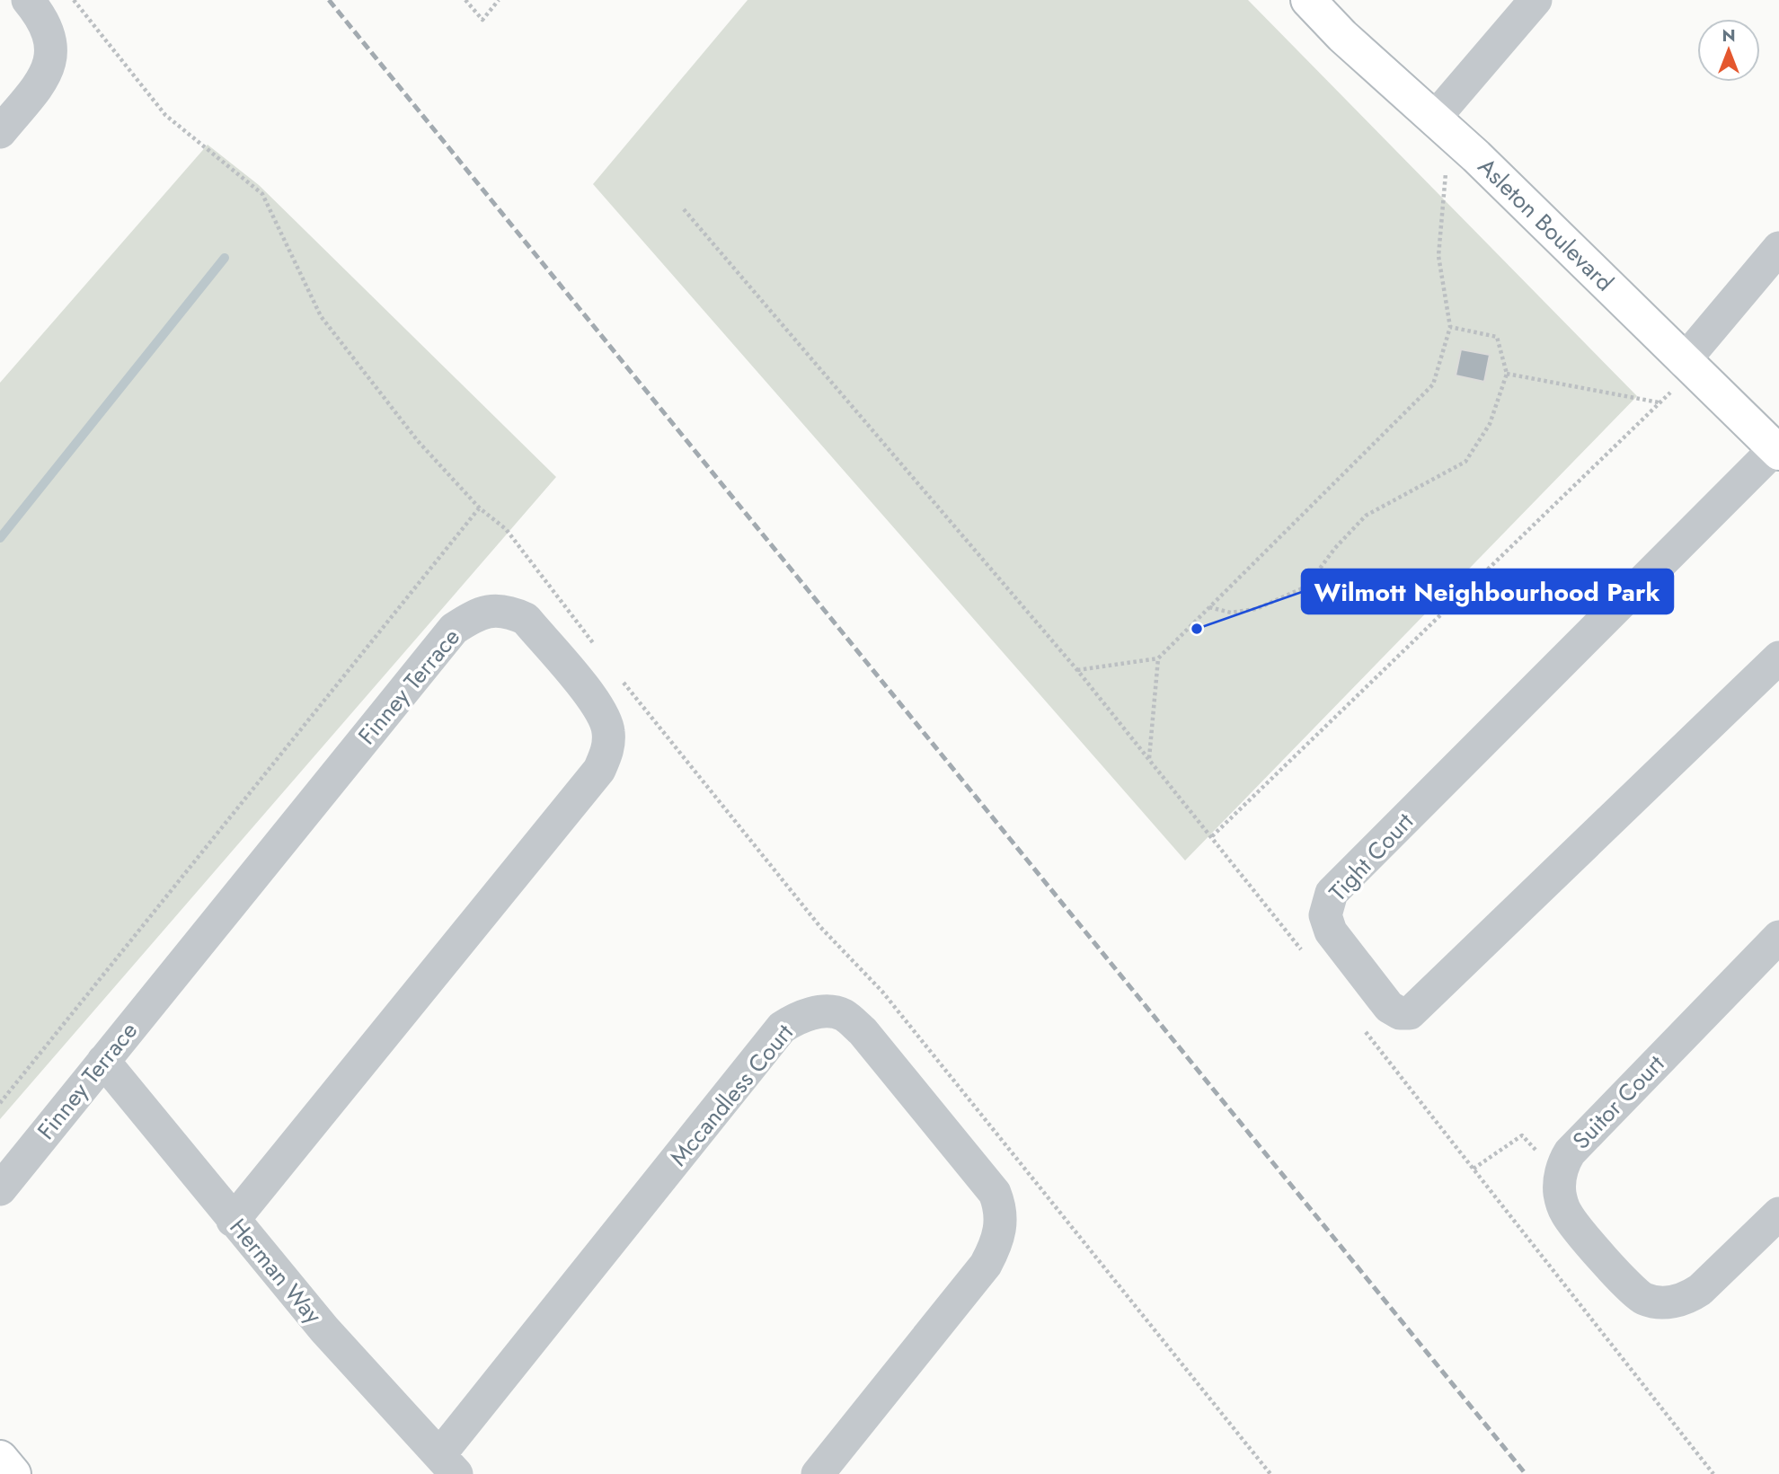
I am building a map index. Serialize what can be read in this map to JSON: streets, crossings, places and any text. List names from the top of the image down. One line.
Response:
{"streets":{"street":["Asleton Boulevard","Finney Terrace","Tight Court","Mccandless Court","Suitor Court","Herman Way"]},"crossings":[["Asleton Boulevard","Tight Court"],["Finney Terrace","Herman Way"],["Mccandless Court","Herman Way"]],"places":["Wilmott Neighbourhood Park"],"north":"top"}
